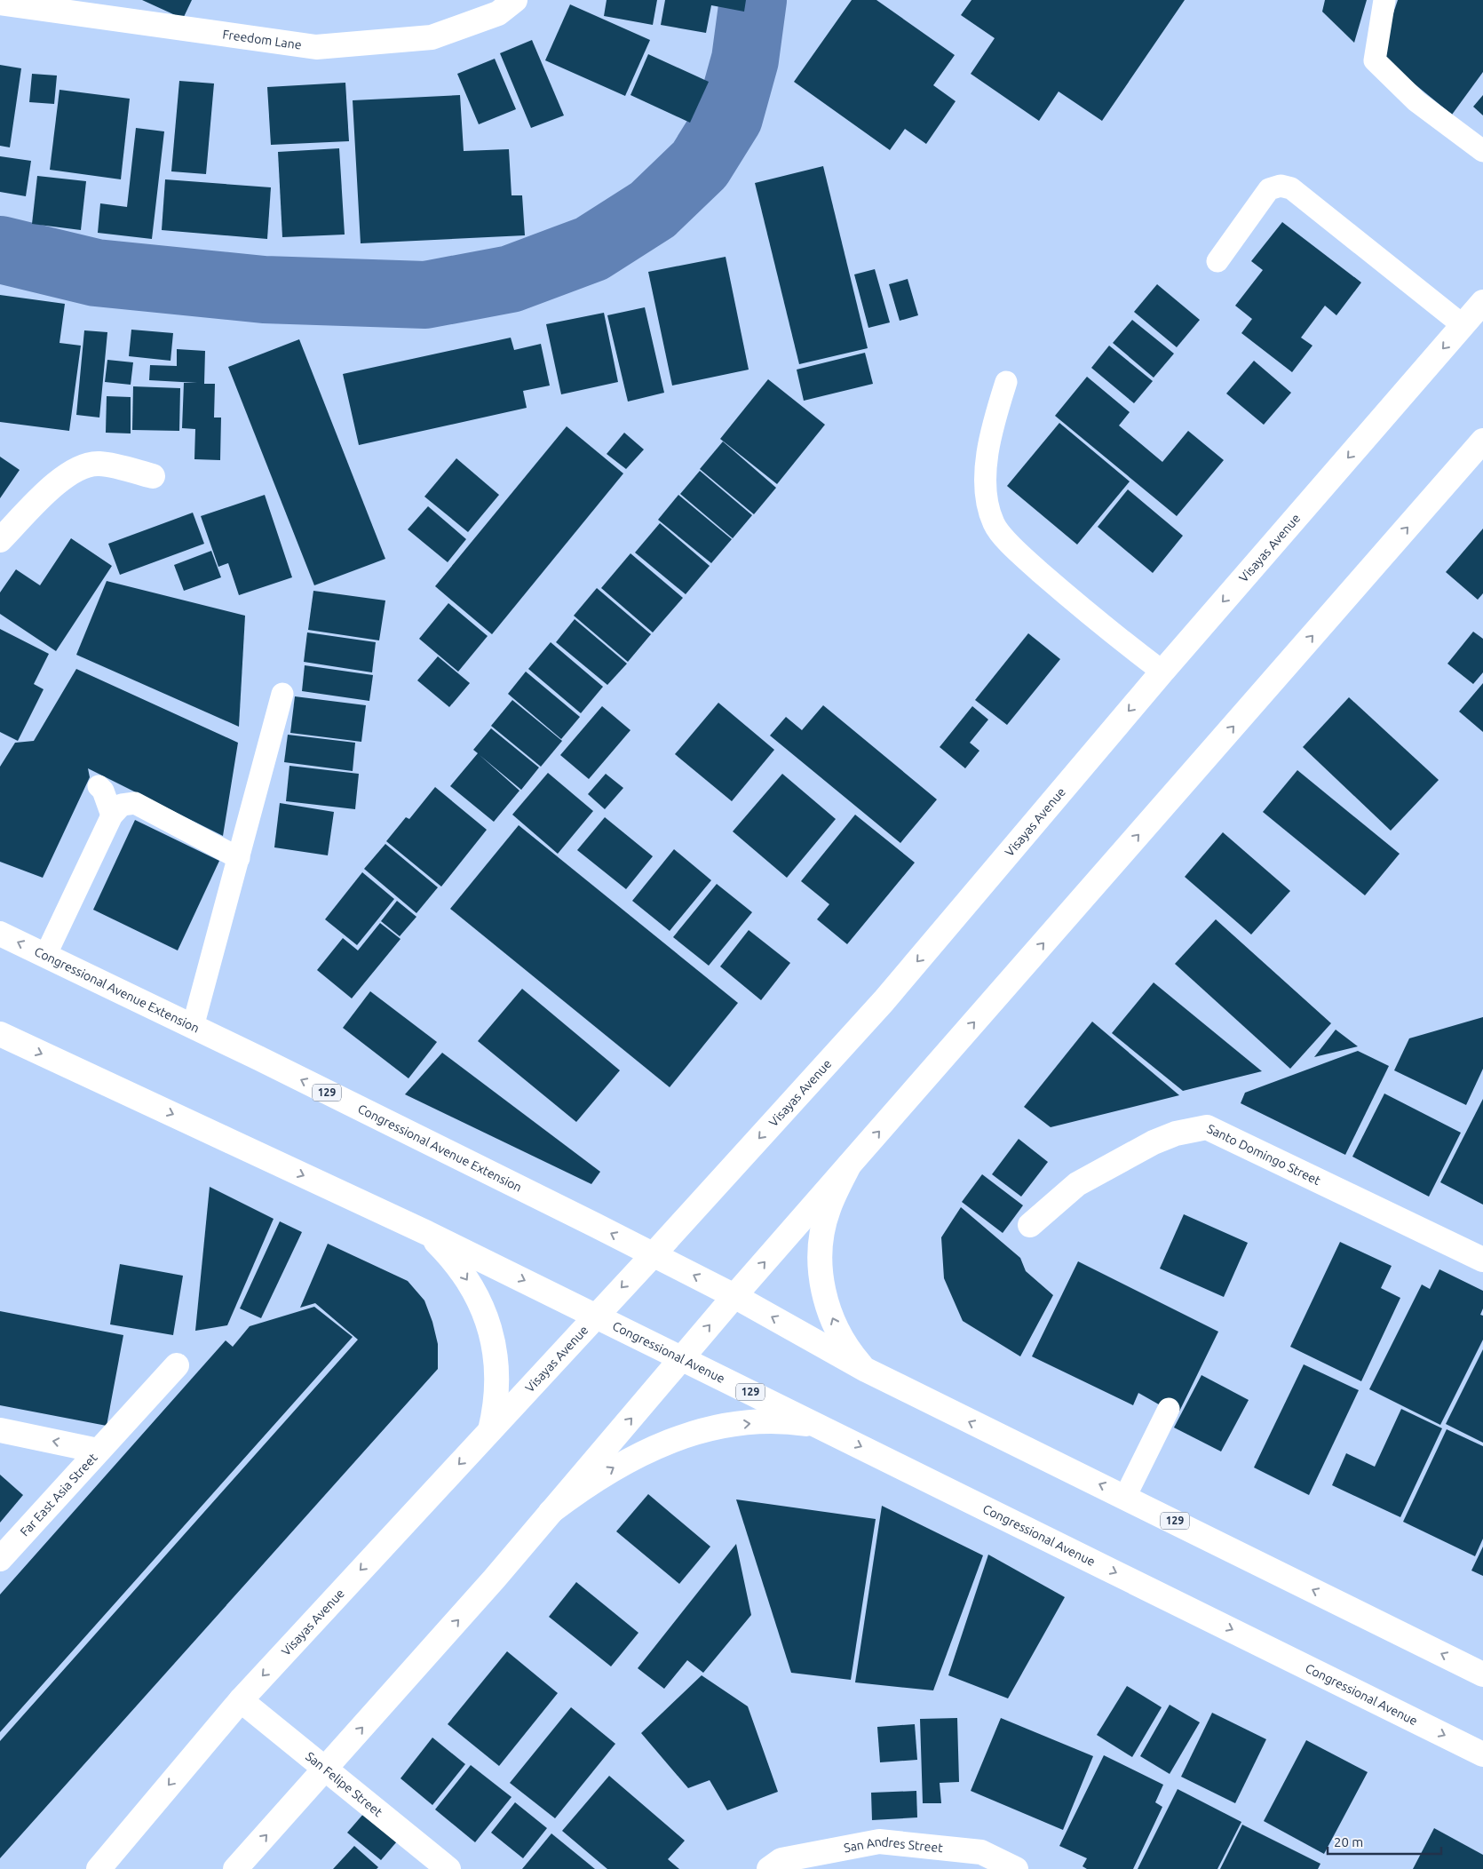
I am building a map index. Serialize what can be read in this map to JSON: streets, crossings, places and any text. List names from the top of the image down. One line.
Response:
{"streets":{"main road":["Freedom Lane","Visayas Avenue","Congressional Avenue Extension","129","Santo Domingo Street","Congressional Avenue","Far East Asia Street","San Felipe Street","San Andres Street"]},"crossings":[["Visayas Avenue","Congressional Avenue Extension"],["Visayas Avenue","129"],["Visayas Avenue","Congressional Avenue"],["Visayas Avenue","San Felipe Street"],["Congressional Avenue Extension","129"],["129","Congressional Avenue"]],"scale_bar":"20 m"}
